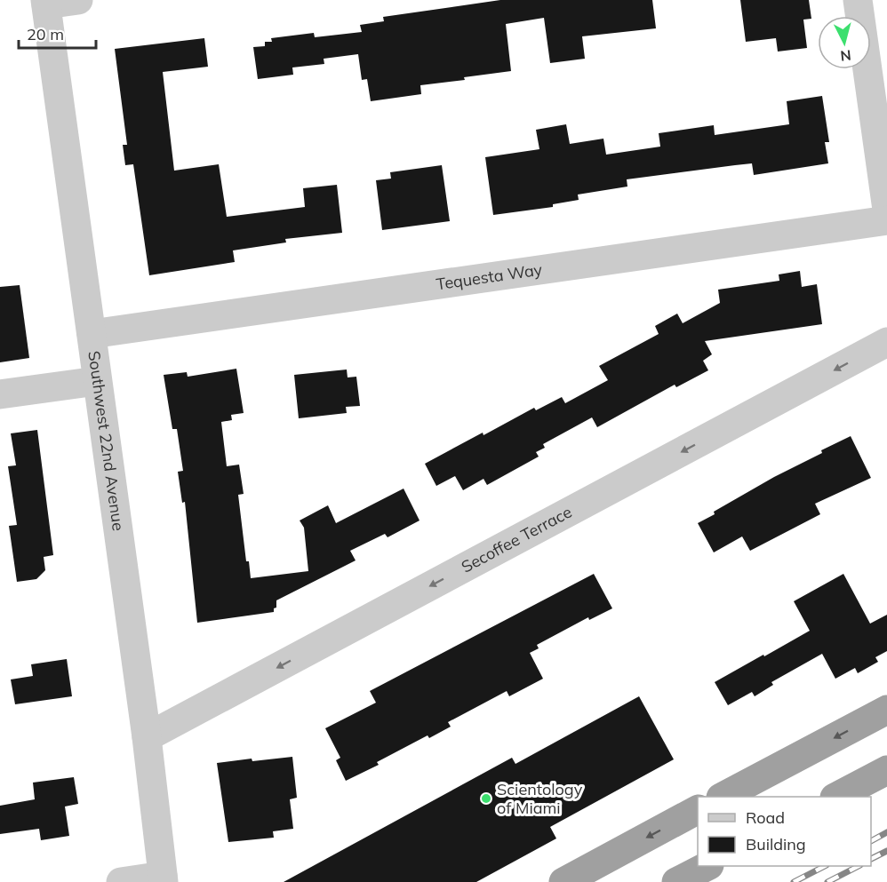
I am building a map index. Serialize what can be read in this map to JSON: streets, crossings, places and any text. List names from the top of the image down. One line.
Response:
{"streets":{"street":["Tequesta Way","Southwest 22nd Avenue","Secoffee Terrace"]},"crossings":[["Tequesta Way","Southwest 22nd Avenue"],["Southwest 22nd Avenue","Secoffee Terrace"]],"one_way":["Secoffee Terrace"],"places":["Scientology of Miami"],"legend":["Road","Building"],"scale_bar":"20 m","north":"bottom"}
